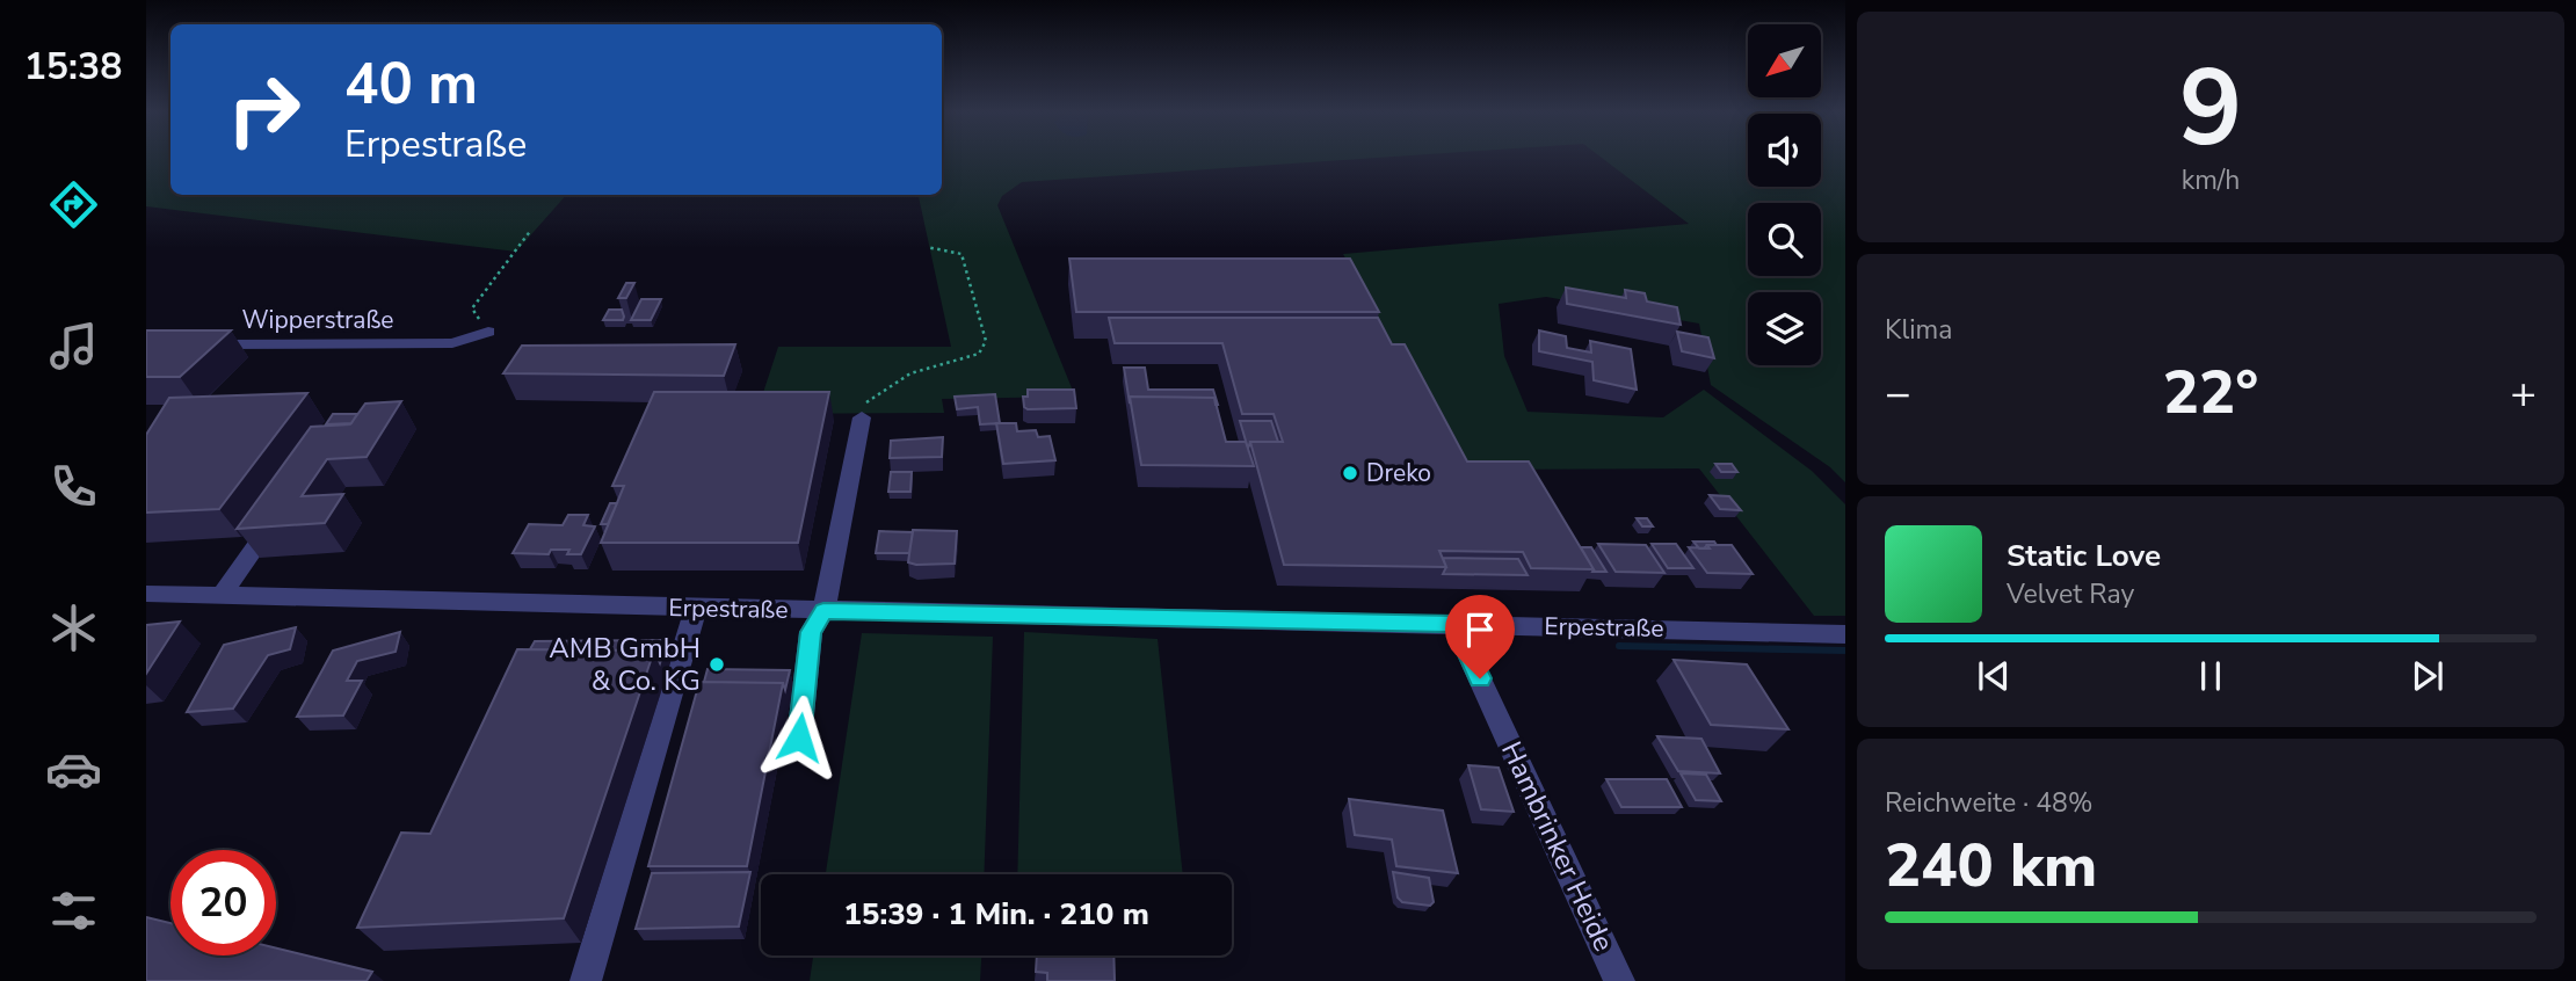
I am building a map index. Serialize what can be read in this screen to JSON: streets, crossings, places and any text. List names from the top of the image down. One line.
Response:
{"streets":{"street":["Wipperstraße","Erpestraße","Hambrinker Heide"]},"crossings":[["Erpestraße","Hambrinker Heide"]],"places":["Dreko","AMB GmbH & Co. KG"],"north":"bottom left","page":{"tabs":"15:38","tile":[["9","km/h"],"Klima",["Reichweite · 48%","240 km"]],"turn":["40 m","Erpestraße"],"heat":["−","22°","+"],"song":["Static Love","Velvet Ray"],"limit":"20","trip":"15:39 · 1 Min. · 210 m"}}
